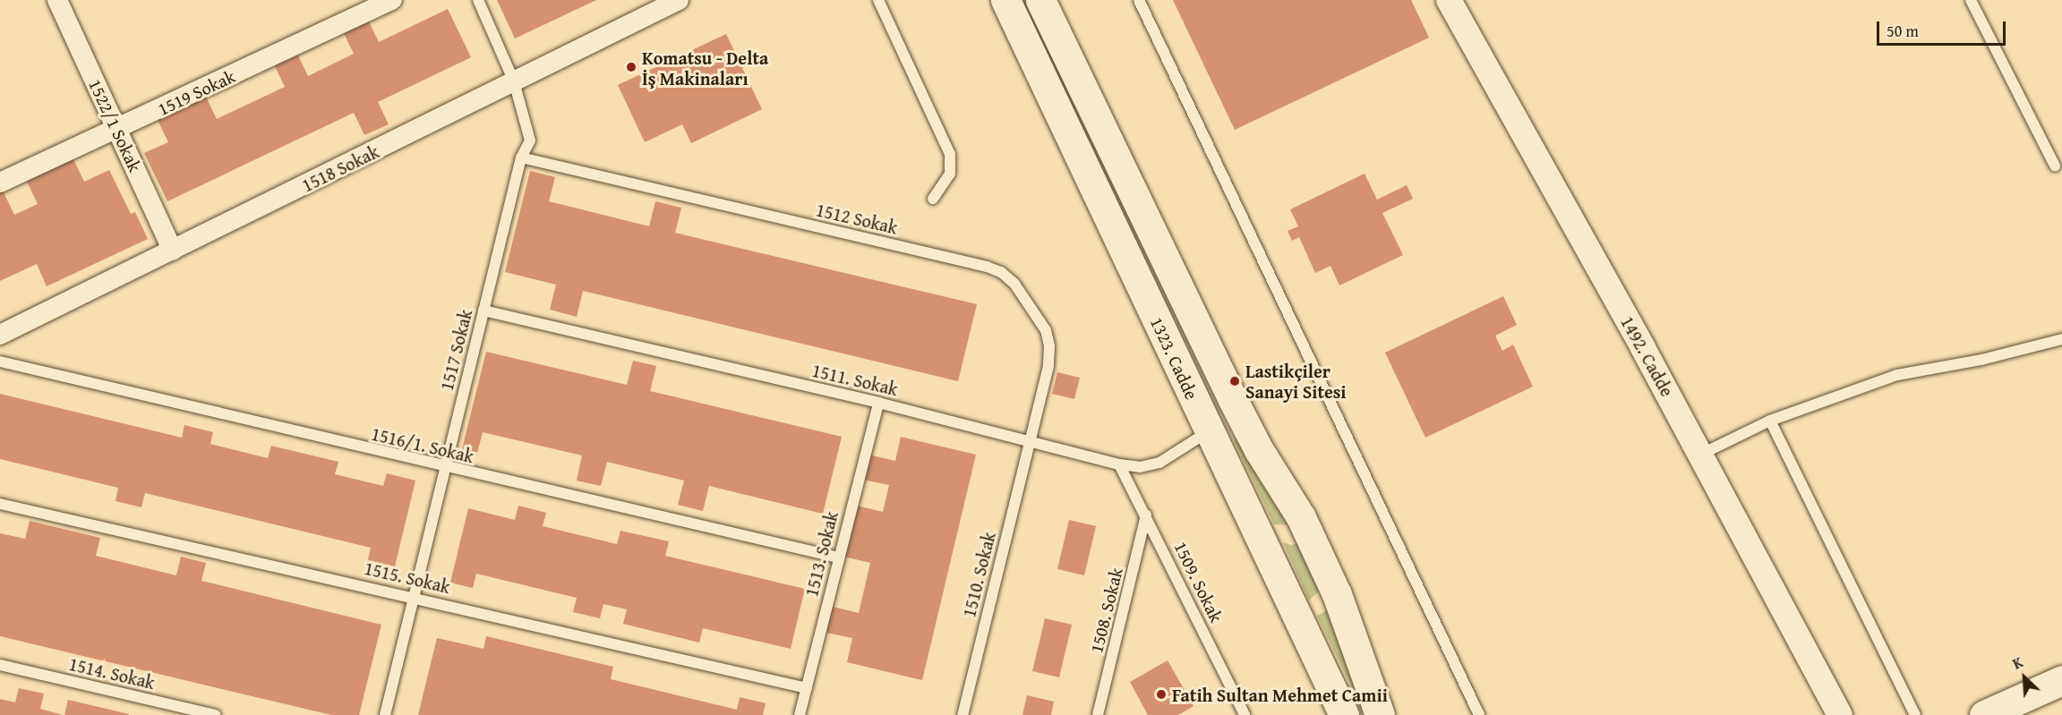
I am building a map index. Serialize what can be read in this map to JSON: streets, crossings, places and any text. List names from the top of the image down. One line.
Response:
{"streets":{"main road":["1323. Cadde"],"street":["1519 Sokak","1522/1 Sokak","1518 Sokak","1492. Cadde"],"lane":["1512 Sokak","1517 Sokak","1511. Sokak","1516/1. Sokak","1513. Sokak","1510. Sokak","1515. Sokak","1509. Sokak","1508. Sokak","1514. Sokak"]},"crossings":[["1519 Sokak","1522/1 Sokak"],["1522/1 Sokak","1518 Sokak"],["1518 Sokak","1517 Sokak"],["1512 Sokak","1517 Sokak"],["1512 Sokak","1511. Sokak"],["1512 Sokak","1510. Sokak"],["1517 Sokak","1511. Sokak"],["1517 Sokak","1516/1. Sokak"],["1517 Sokak","1515. Sokak"],["1323. Cadde","1511. Sokak"],["1511. Sokak","1513. Sokak"],["1511. Sokak","1510. Sokak"],["1511. Sokak","1509. Sokak"],["1516/1. Sokak","1513. Sokak"],["1513. Sokak","1515. Sokak"],["1509. Sokak","1508. Sokak"]],"places":["Komatsu - Delta İş Makinaları","Lastikçiler Sanayi Sitesi","Fatih Sultan Mehmet Camii"],"scale_bar":"50 m","north":"top left"}
